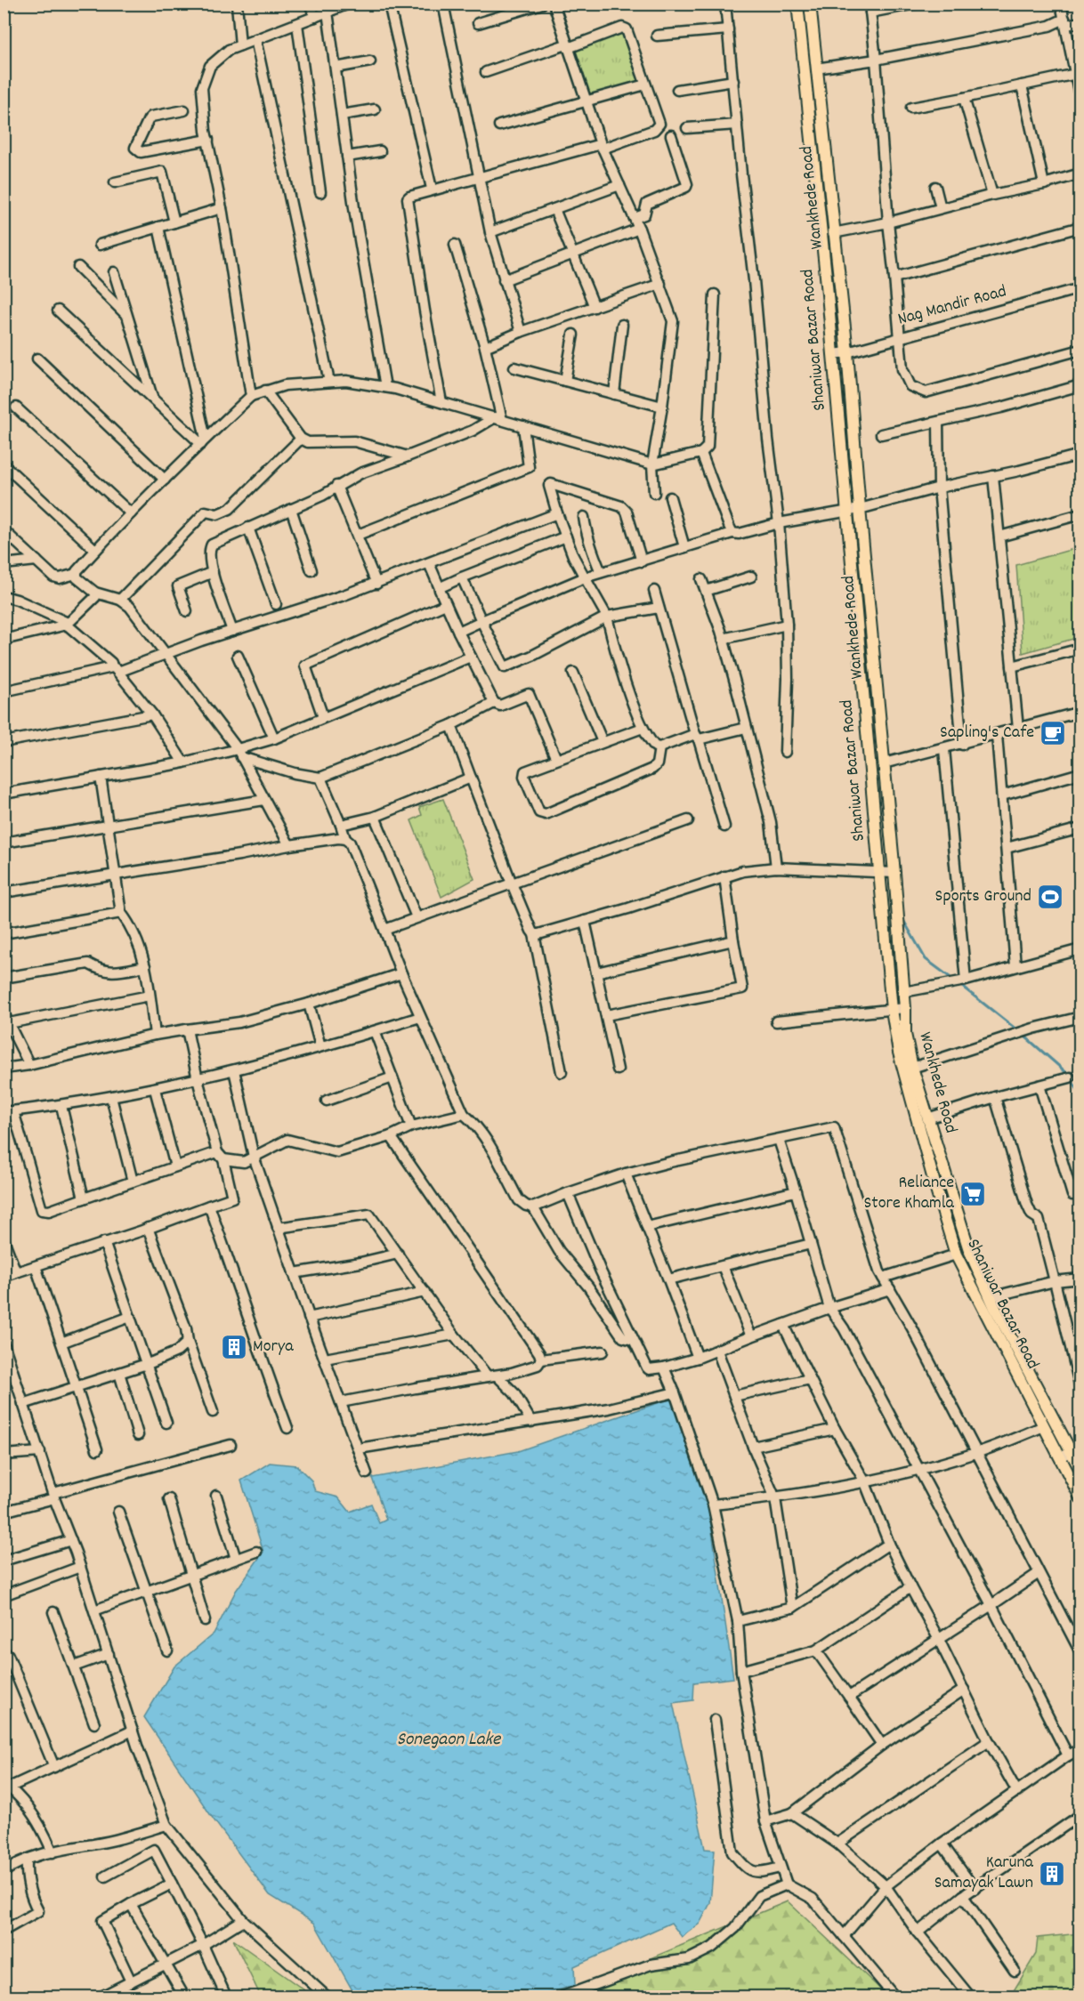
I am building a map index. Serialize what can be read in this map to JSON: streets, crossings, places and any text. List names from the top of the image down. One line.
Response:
{"streets":{"main road":["Wankhede Road","Shaniwar Bazar Road"],"street":["Nag Mandir Road"]},"crossings":[["Wankhede Road","Nag Mandir Road"],["Nag Mandir Road","Shaniwar Bazar Road"]],"water":["Sonegaon Lake"],"places":{"cafe":["Sapling's Cafe"],"sports":["Sports Ground"],"supermarket":["Reliance Store Khamla"],"building":["Morya","Karuna Samayak Lawn"]}}
